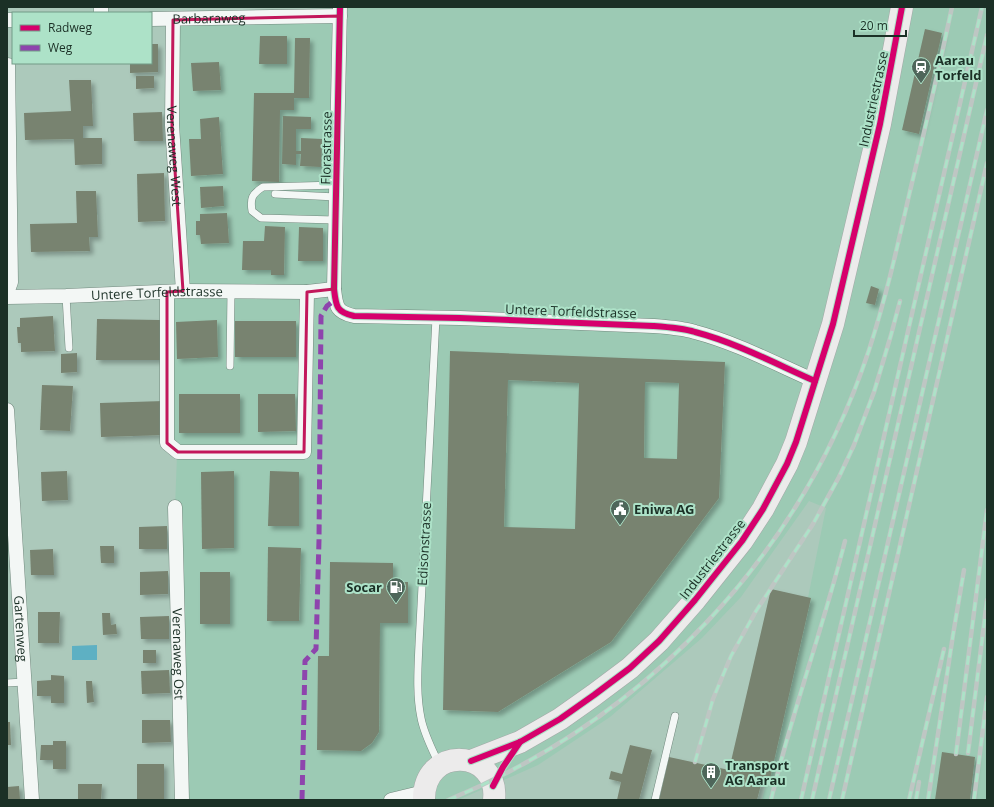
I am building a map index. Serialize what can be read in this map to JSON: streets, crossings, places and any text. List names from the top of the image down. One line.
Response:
{"streets":{"main road":["Industriestrasse"],"street":["Barbaraweg","Florastrasse","Verenaweg West","Untere Torfeldstrasse","Gartenweg","Verenaweg Ost"],"lane":["Edisonstrasse"]},"crossings":[["Barbaraweg","Florastrasse"],["Barbaraweg","Verenaweg West"],["Industriestrasse","Untere Torfeldstrasse"],["Florastrasse","Untere Torfeldstrasse"],["Verenaweg West","Untere Torfeldstrasse"],["Untere Torfeldstrasse","Edisonstrasse"]],"places":{"station":["Aarau Torfeld"],"public building":["Eniwa AG"],"fuel station":["Socar"],"building":["Transport AG Aarau"]},"legend":["Radweg","Weg"],"scale_bar":"20 m"}
